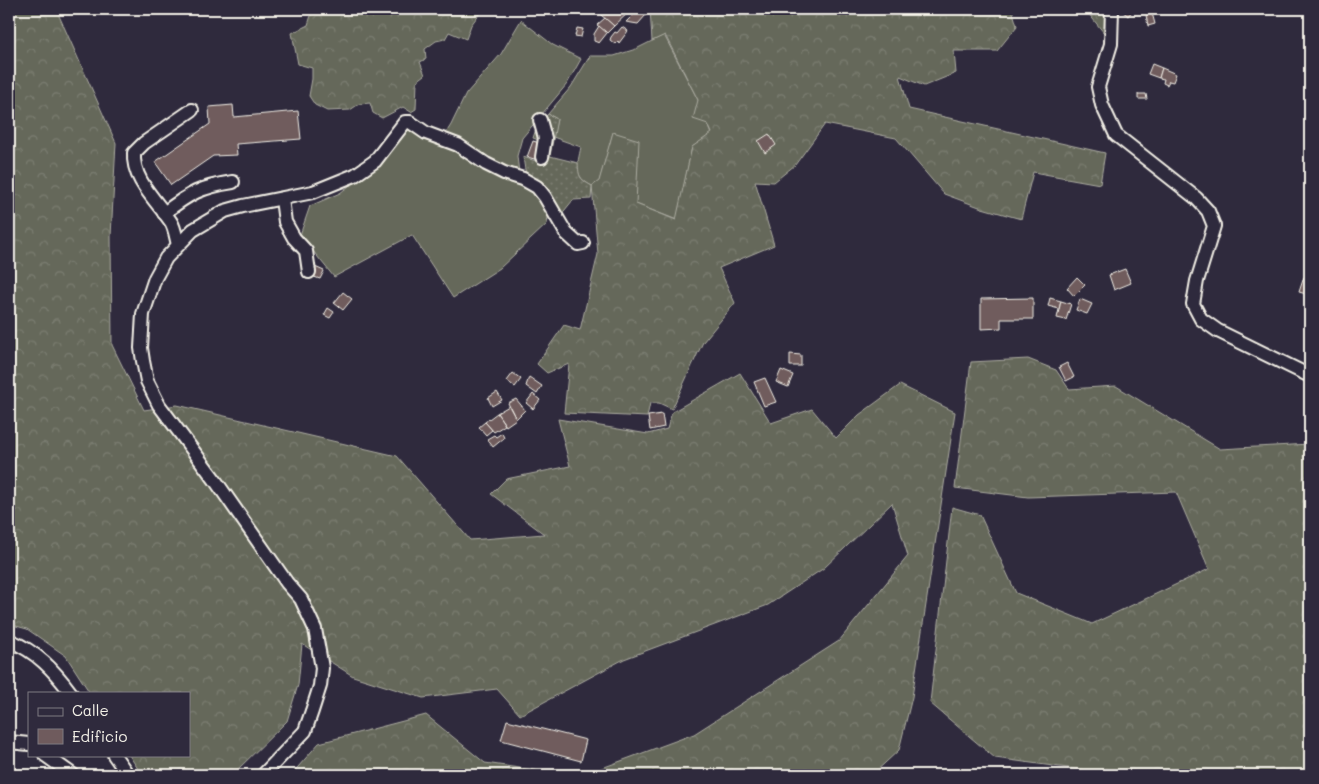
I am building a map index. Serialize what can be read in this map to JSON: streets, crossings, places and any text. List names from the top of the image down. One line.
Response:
{"legend":["Calle","Edificio"]}
